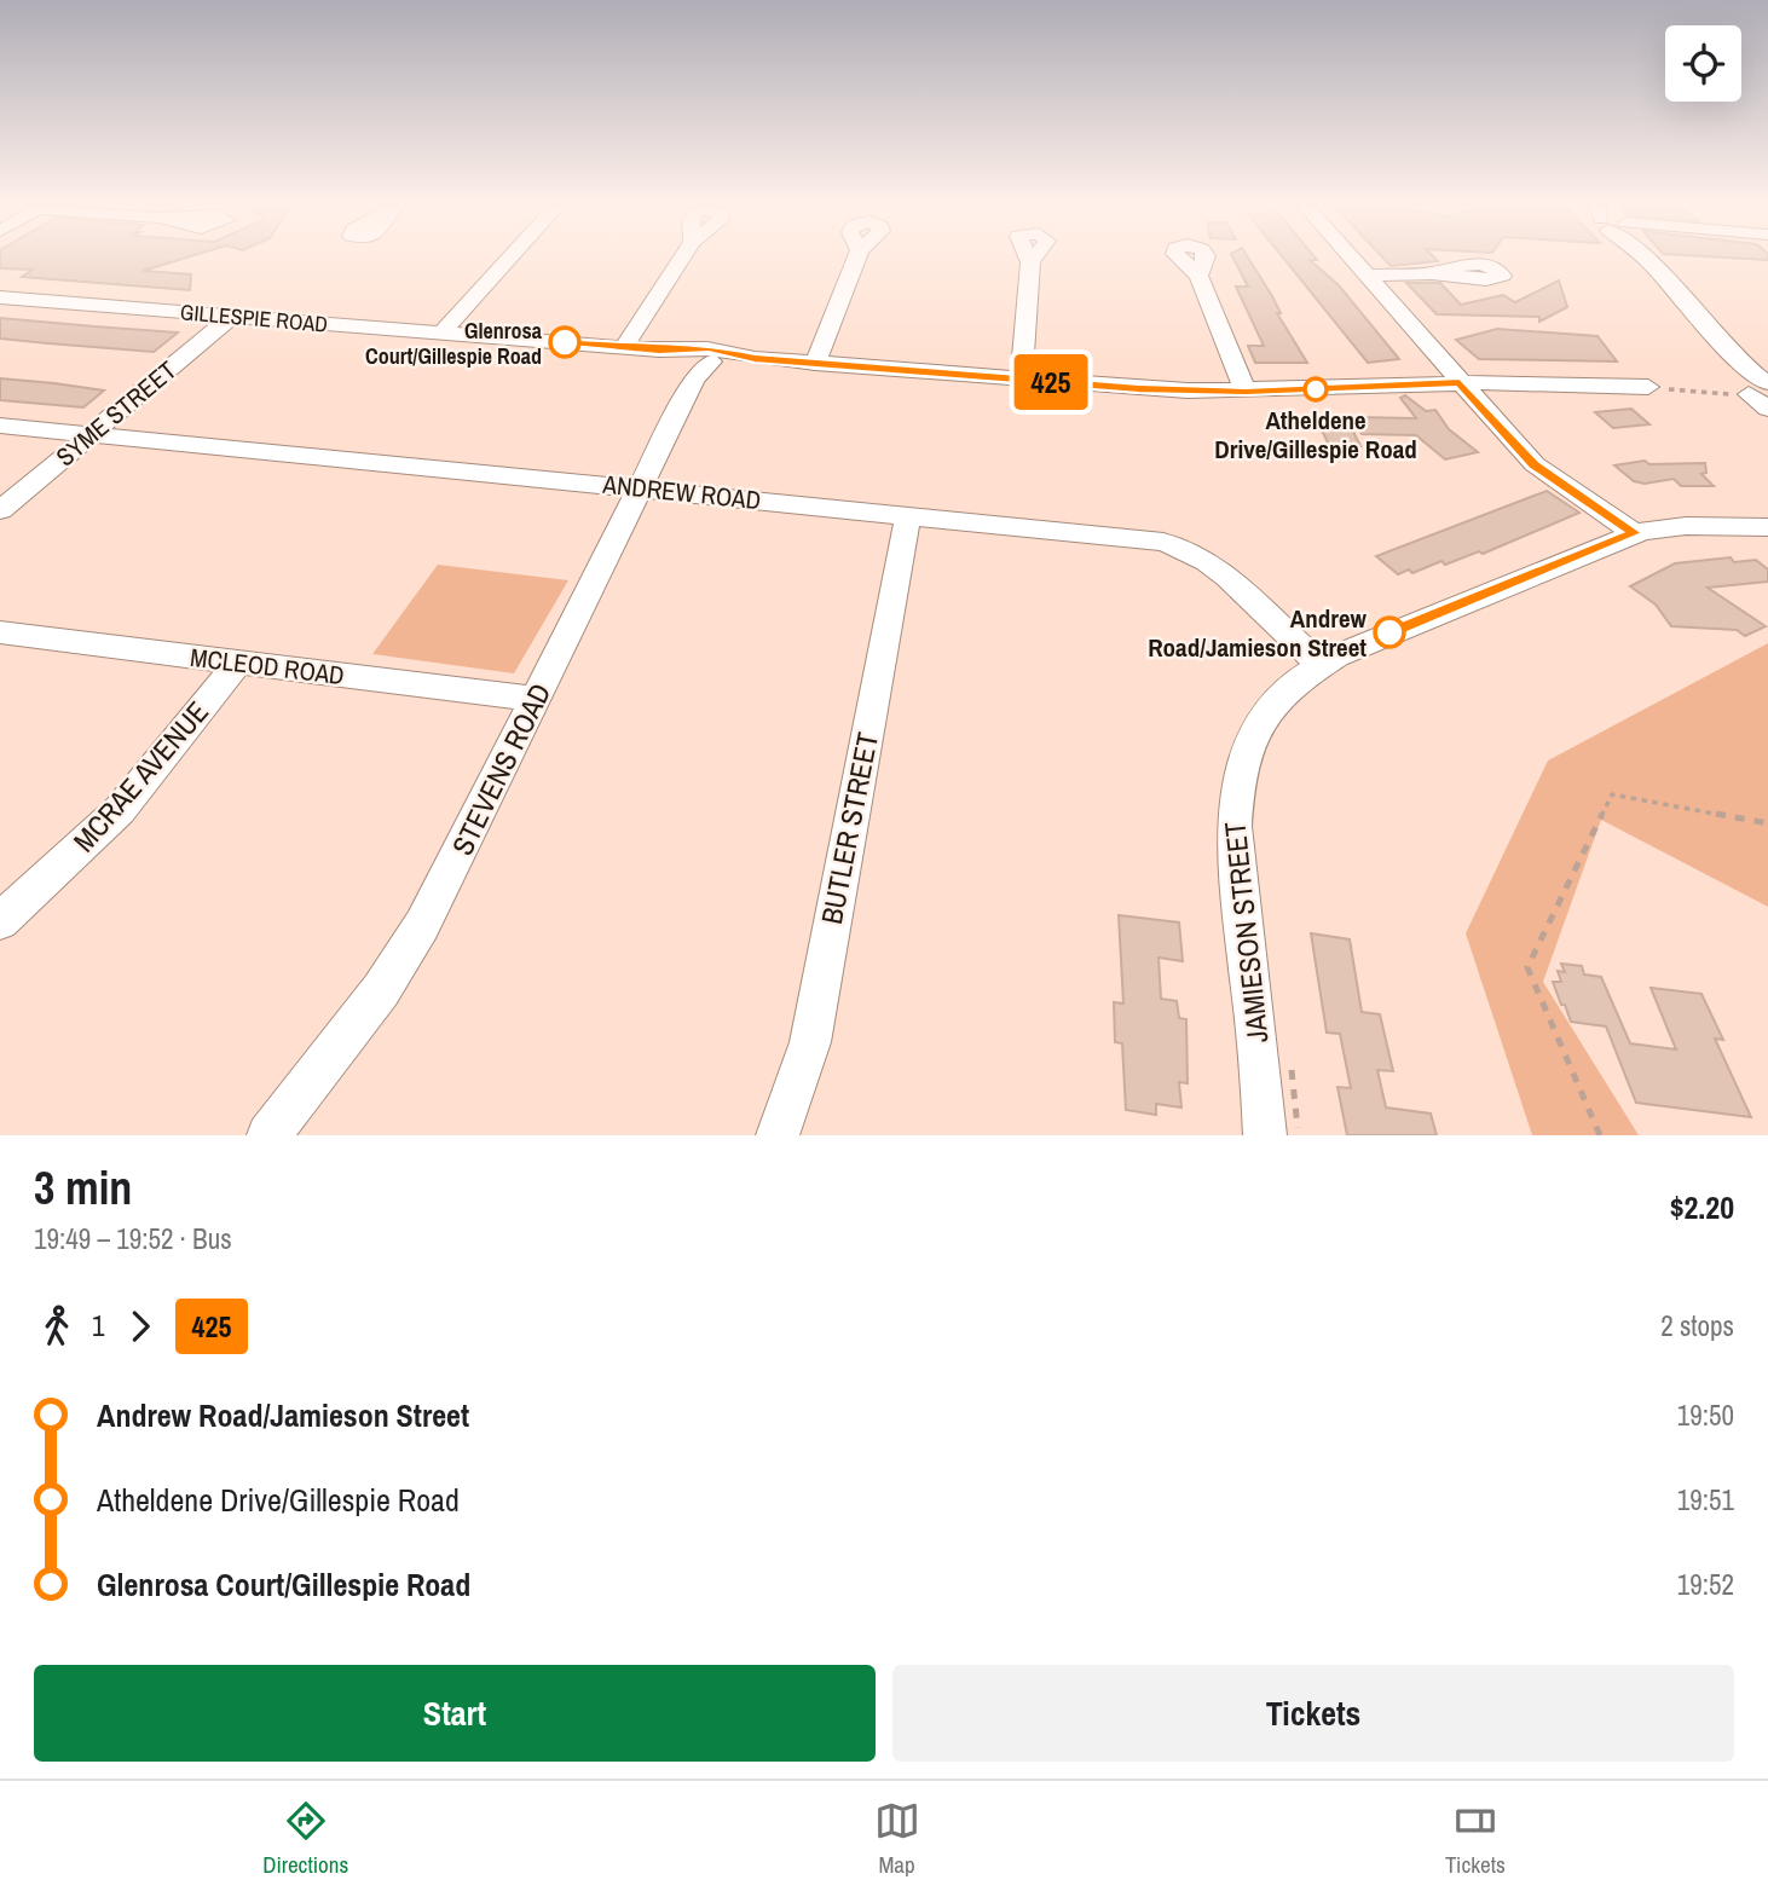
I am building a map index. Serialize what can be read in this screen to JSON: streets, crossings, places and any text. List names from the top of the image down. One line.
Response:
{"streets":{"street":["GILLESPIE ROAD","SYME STREET","ANDREW ROAD","MCLEOD ROAD","STEVENS ROAD","MCRAE AVENUE","BUTLER STREET","JAMIESON STREET"]},"crossings":[["GILLESPIE ROAD","SYME STREET"],["GILLESPIE ROAD","STEVENS ROAD"],["SYME STREET","ANDREW ROAD"],["ANDREW ROAD","STEVENS ROAD"],["ANDREW ROAD","BUTLER STREET"],["ANDREW ROAD","JAMIESON STREET"],["MCLEOD ROAD","STEVENS ROAD"],["MCLEOD ROAD","MCRAE AVENUE"]],"places":["Glenrosa Court/Gillespie Road","Atheldene Drive/Gillespie Road","Andrew Road/Jamieson Street"],"lines":["bus line 425"],"page":{"on_map":"425","heading":["3 min","19:49 – 19:52 · Bus","$2.20"],"legs":["1","425","2 stops"],"list":[{"name":"Andrew Road/Jamieson Street","value":"19:50"},{"name":"Atheldene Drive/Gillespie Road","value":"19:51"},{"name":"Glenrosa Court/Gillespie Road","value":"19:52"}],"buttons":["Start","Tickets"],"tabs":["Directions","Map","Tickets"]}}
